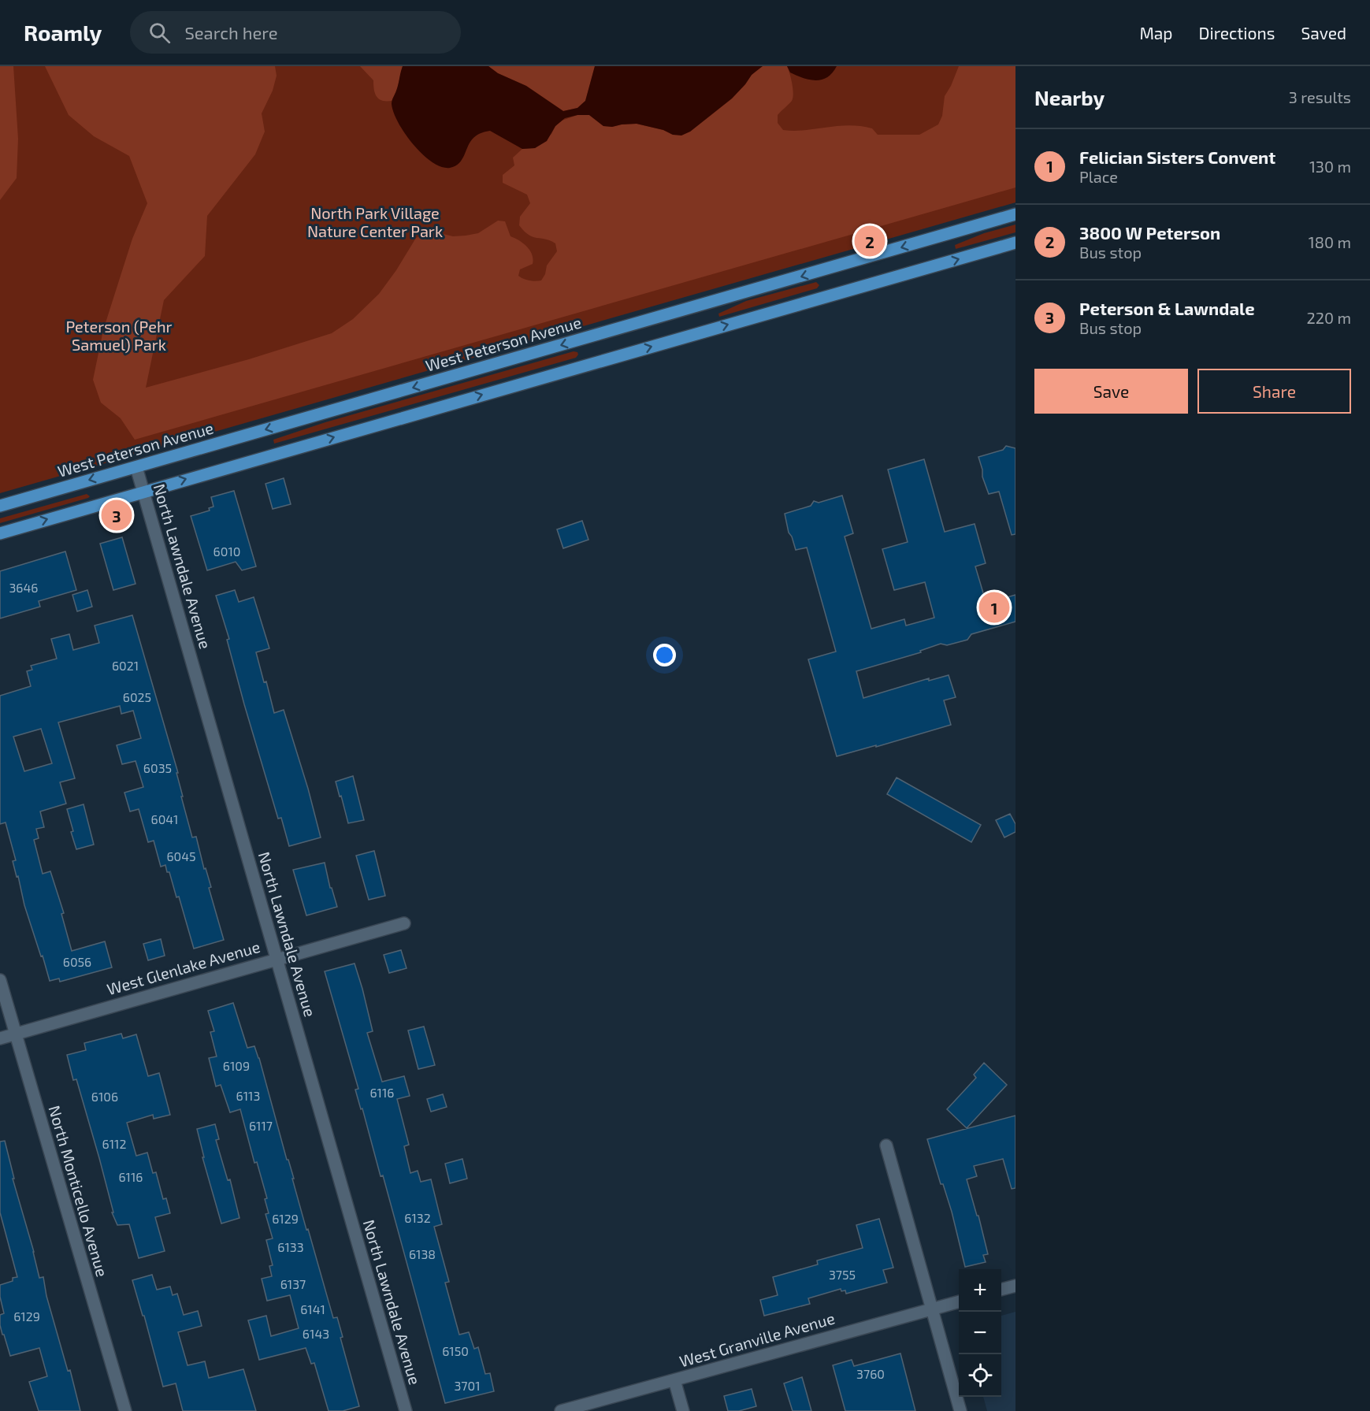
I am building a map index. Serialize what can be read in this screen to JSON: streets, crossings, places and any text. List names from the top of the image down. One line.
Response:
{"streets":{"main road":["West Peterson Avenue"],"street":["North Lawndale Avenue","West Glenlake Avenue","North Monticello Avenue","West Granville Avenue"]},"crossings":[["West Peterson Avenue","North Lawndale Avenue"],["North Lawndale Avenue","West Glenlake Avenue"],["West Glenlake Avenue","North Monticello Avenue"]],"parks":["North Park Village Nature Center Park","Peterson (Pehr Samuel) Park"],"house_numbers":["6010","3646","6021","6025","6035","6041","6045","6056","6109","6116","6113","6106","6117","6112","6116","6132","6129","6133","6138","3755","6137","6141","6129","6143","6150","3760","3701"],"page":{"header":"Roamly","search":"Search here","nav":["Map","Directions","Saved"],"heading":["Nearby","3 results"],"list":[{"mark":"1","name":"Felician Sisters Convent","note":"Place","value":"130 m"},{"mark":"2","name":"3800 W Peterson","note":"Bus stop","value":"180 m"},{"mark":"3","name":"Peterson & Lawndale","note":"Bus stop","value":"220 m"}],"pins":["2","3","1"],"buttons":["Save","Share"],"map_buttons":["+","−"]}}
